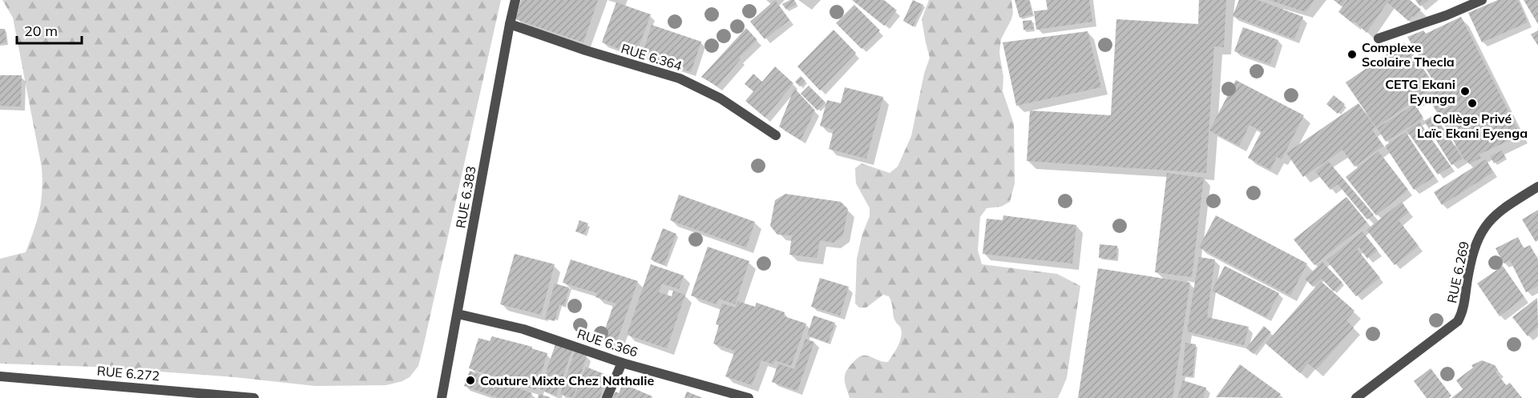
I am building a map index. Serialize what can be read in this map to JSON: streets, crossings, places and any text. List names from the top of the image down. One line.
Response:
{"streets":{"street":["RUE 6.364","RUE 6.383","RUE 6.269","RUE 6.366","RUE 6.272"]},"crossings":[["RUE 6.364","RUE 6.383"],["RUE 6.383","RUE 6.366"]],"places":["Complexe Scolaire Thecla","CETG Ekani Eyunga","Collège Privé Laïc Ekani Eyenga","Couture Mixte Chez Nathalie"],"scale_bar":"20 m"}
